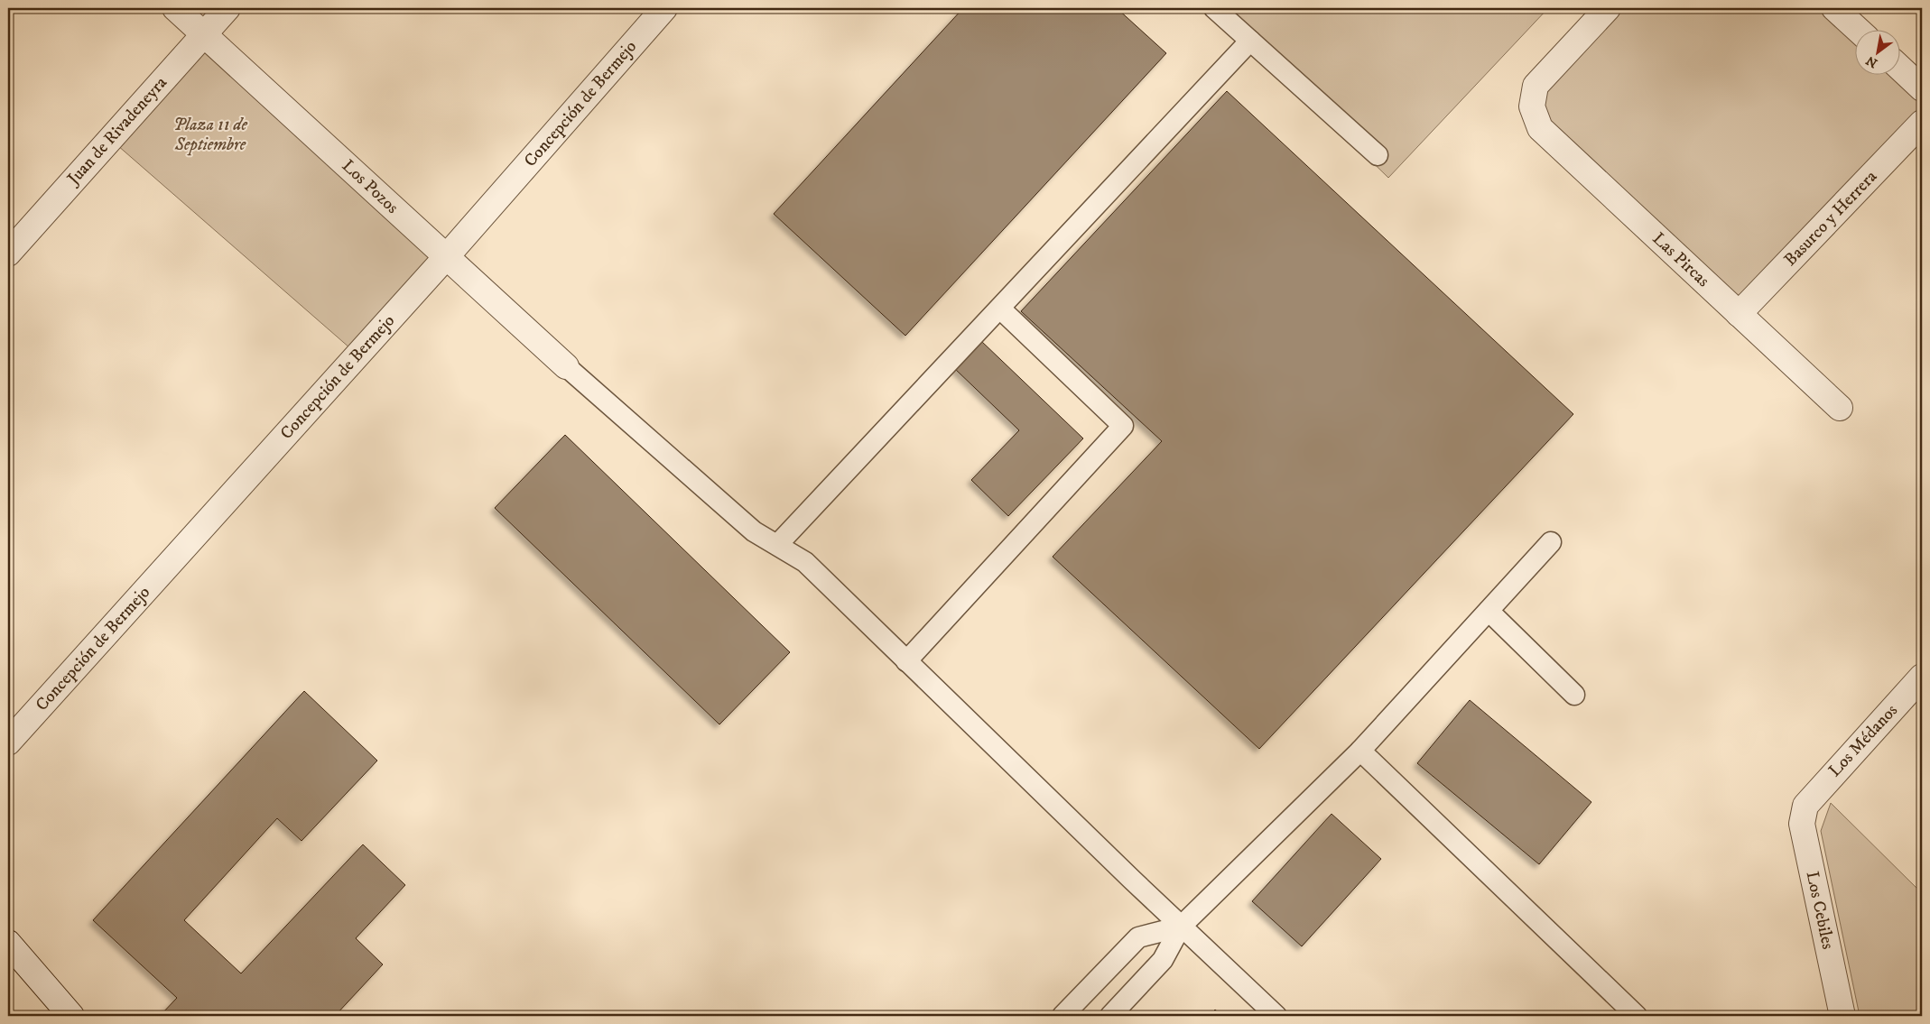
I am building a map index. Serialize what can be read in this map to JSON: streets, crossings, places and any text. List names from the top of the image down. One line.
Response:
{"streets":{"street":["Concepción de Bermejo","Juan de Rivadeneyra","Los Pozos","Basurco y Herrera","Las Pircas","Los Médanos","Los Cebiles"]},"crossings":[["Concepción de Bermejo","Los Pozos"],["Juan de Rivadeneyra","Los Pozos"],["Basurco y Herrera","Las Pircas"],["Los Médanos","Los Cebiles"]],"parks":["Plaza 11 de Septiembre"],"north":"bottom left"}
